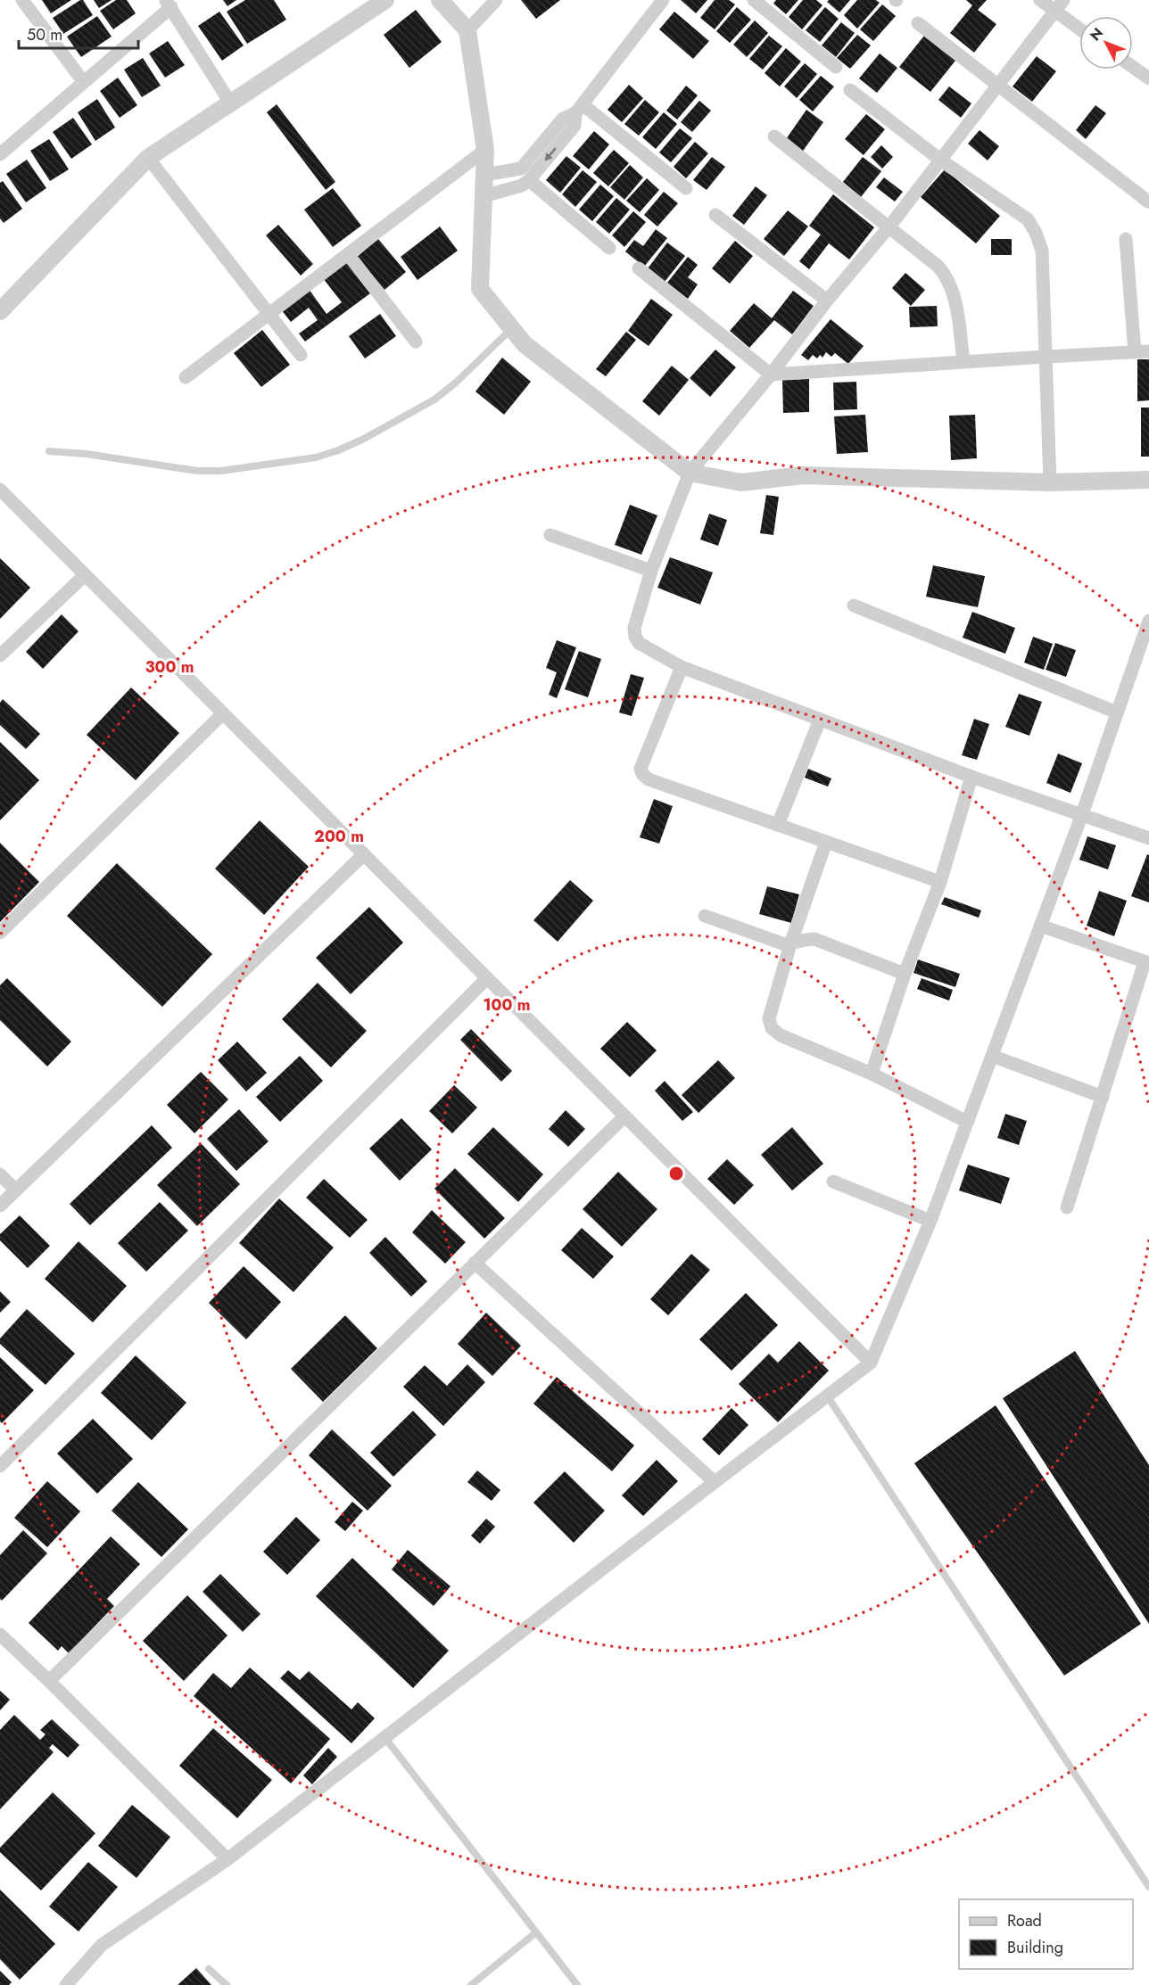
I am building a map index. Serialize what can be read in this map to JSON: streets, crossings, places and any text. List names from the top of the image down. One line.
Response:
{"legend":["Road","Building"],"scale_bar":"50 m","north":"top left","rings":["300 m","200 m","100 m"]}
